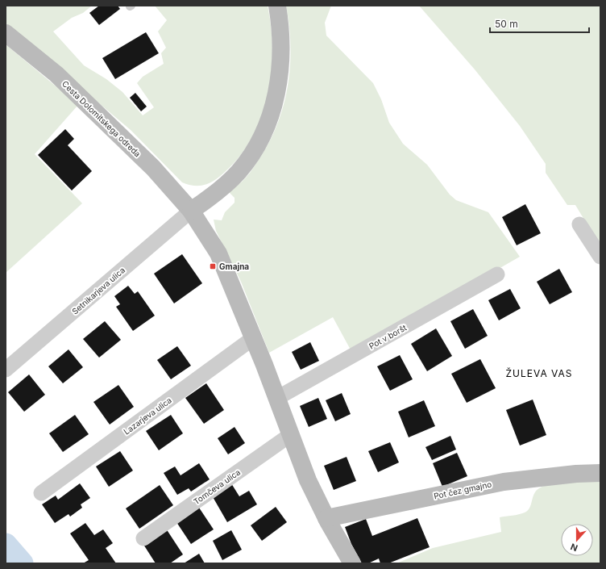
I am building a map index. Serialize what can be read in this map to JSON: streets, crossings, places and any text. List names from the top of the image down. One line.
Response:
{"streets":{"street":["Cesta Dolomitskega odreda","Setnikarjeva ulica","Pot v boršt","Lazarjeva ulica","Tomčeva ulica","Pot čez gmajno"]},"crossings":[["Cesta Dolomitskega odreda","Setnikarjeva ulica"],["Cesta Dolomitskega odreda","Pot v boršt"],["Cesta Dolomitskega odreda","Lazarjeva ulica"],["Cesta Dolomitskega odreda","Tomčeva ulica"],["Cesta Dolomitskega odreda","Pot čez gmajno"]],"districts":["ŽULEVA VAS"],"places":{"transit":["Gmajna"]},"scale_bar":"50 m","north":"bottom"}
